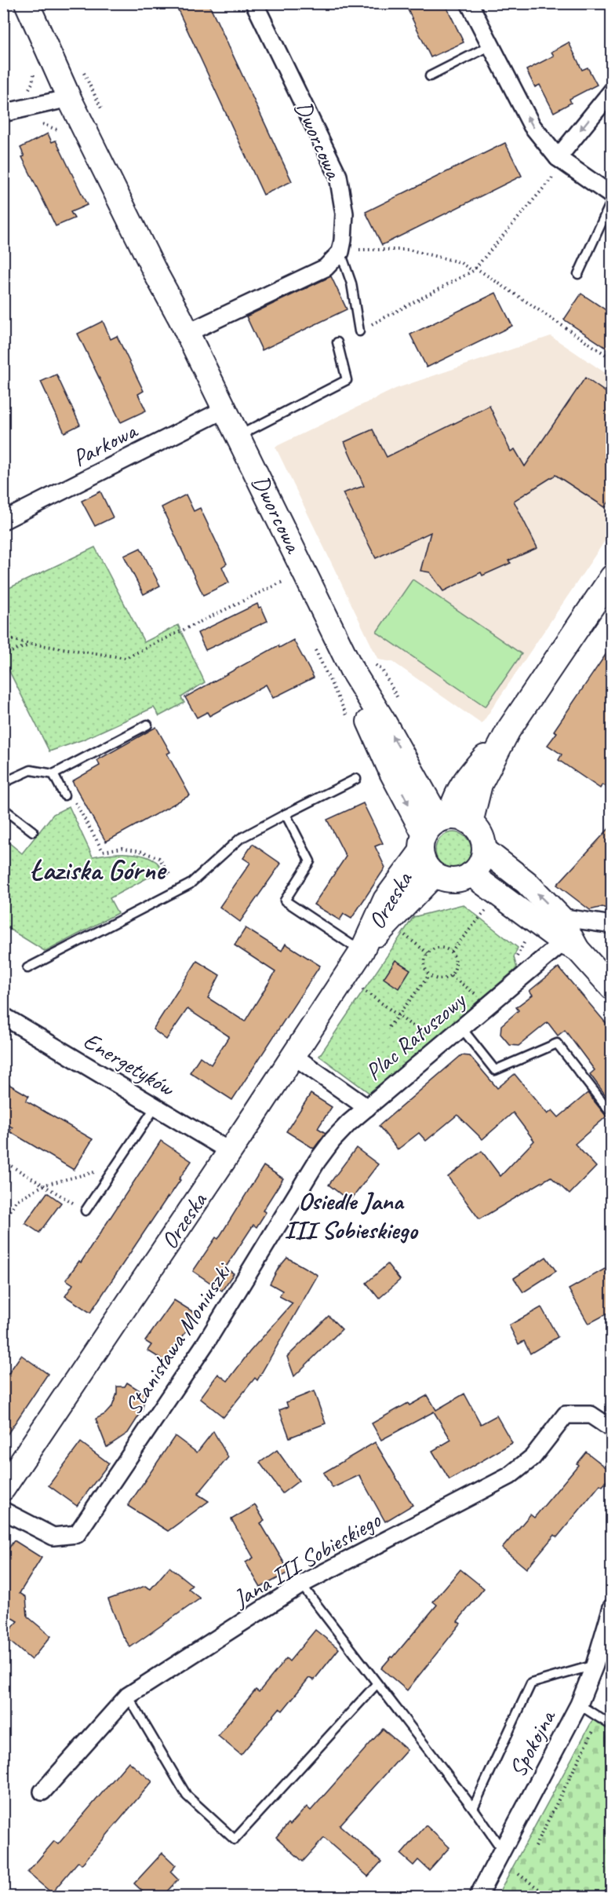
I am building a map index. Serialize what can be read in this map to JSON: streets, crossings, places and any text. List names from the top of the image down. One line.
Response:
{"streets":{"street":["Dworcowa","Parkowa","Orzeska","Plac Ratuszowy","Energetyków","Stanisława Moniuszki","Jana III Sobieskiego","Spokojna"]},"crossings":[["Dworcowa","Parkowa"],["Dworcowa","Orzeska"],["Orzeska","Plac Ratuszowy"],["Orzeska","Energetyków"],["Plac Ratuszowy","Stanisława Moniuszki"]],"districts":["Łaziska Górne","Osiedle Jana III Sobieskiego"]}
